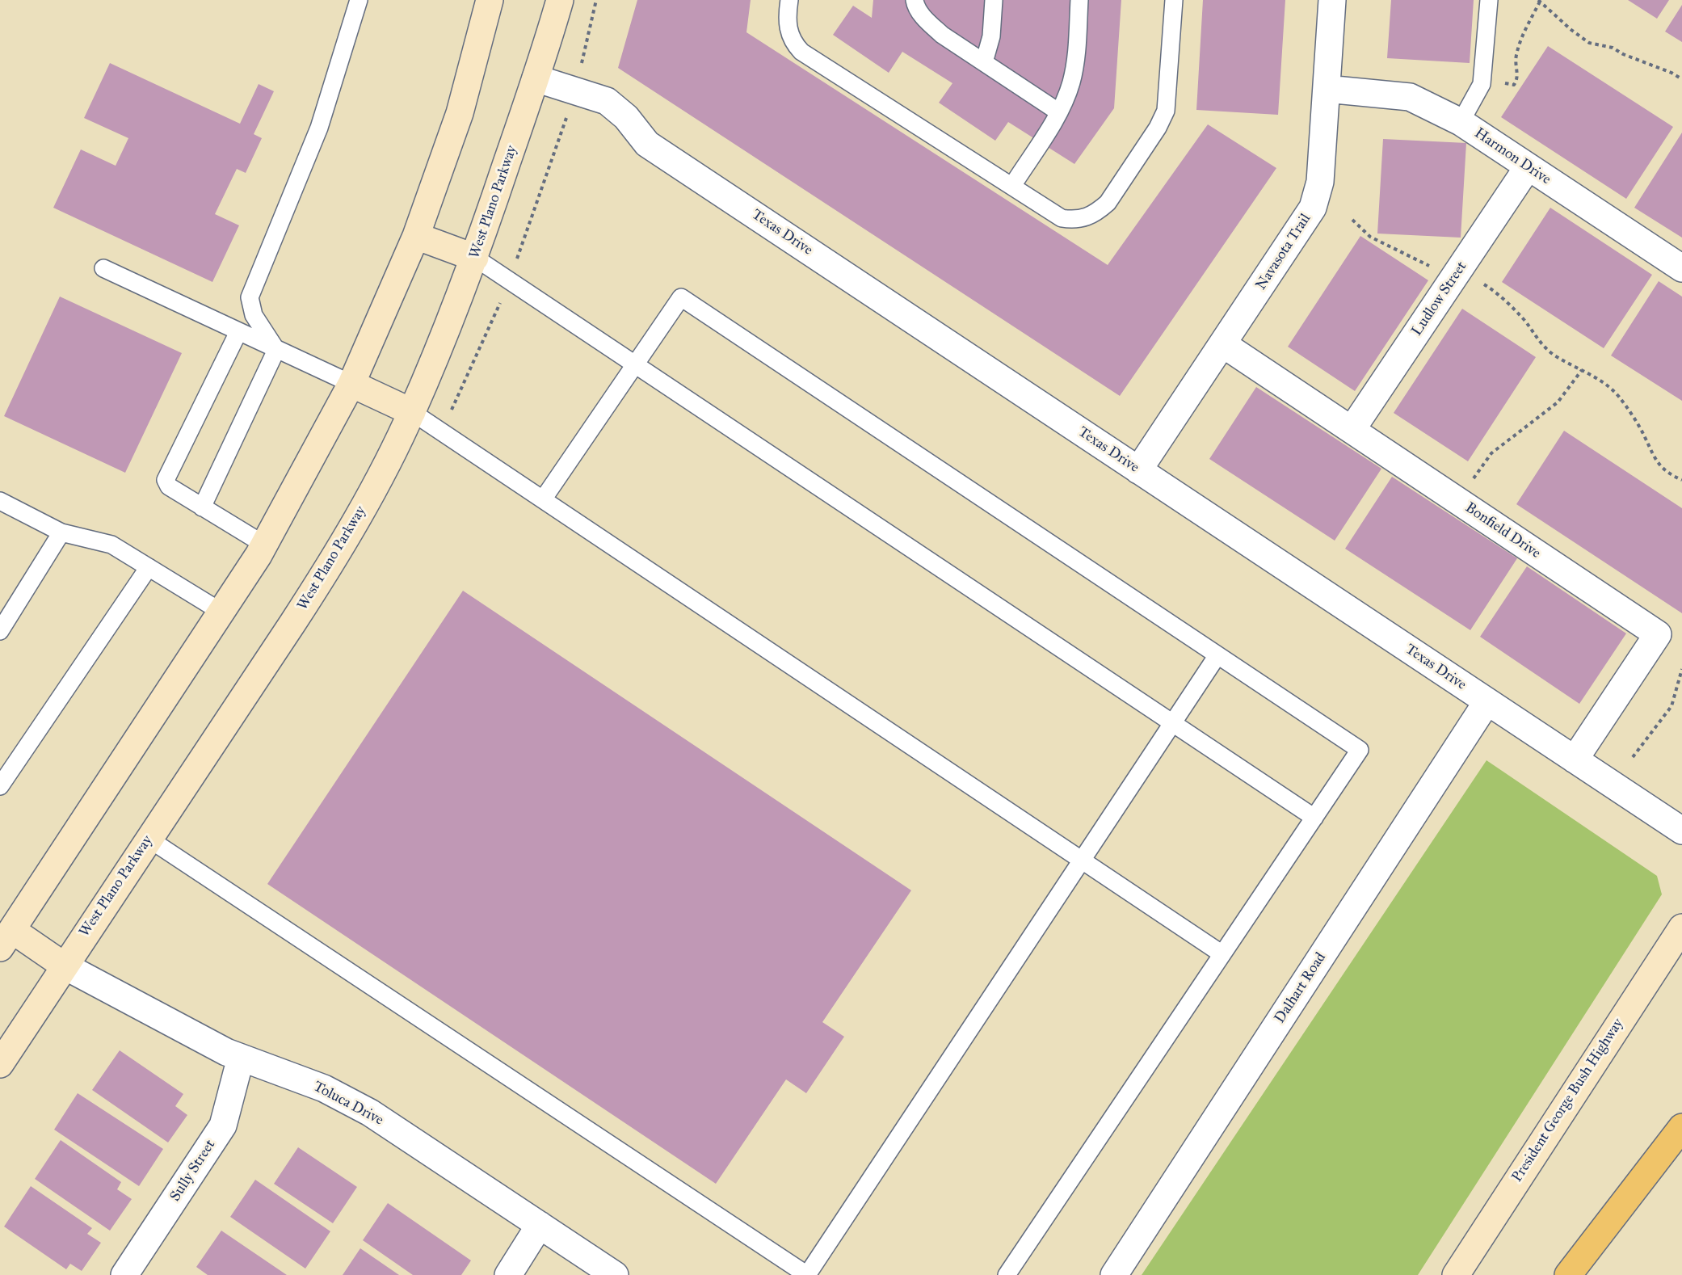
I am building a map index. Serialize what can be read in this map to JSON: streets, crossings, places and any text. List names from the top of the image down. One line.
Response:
{"streets":{"main road":["West Plano Parkway","President George Bush Highway"],"street":["Harmon Drive","Texas Drive","Navasota Trail","Ludlow Street","Bonfield Drive","Dalhart Road","Toluca Drive","Sully Street"]},"crossings":[["Harmon Drive","Navasota Trail"],["Harmon Drive","Ludlow Street"],["West Plano Parkway","Texas Drive"],["West Plano Parkway","Toluca Drive"],["Texas Drive","Navasota Trail"],["Texas Drive","Bonfield Drive"],["Texas Drive","Dalhart Road"],["Navasota Trail","Bonfield Drive"],["Ludlow Street","Bonfield Drive"],["Toluca Drive","Sully Street"]]}
